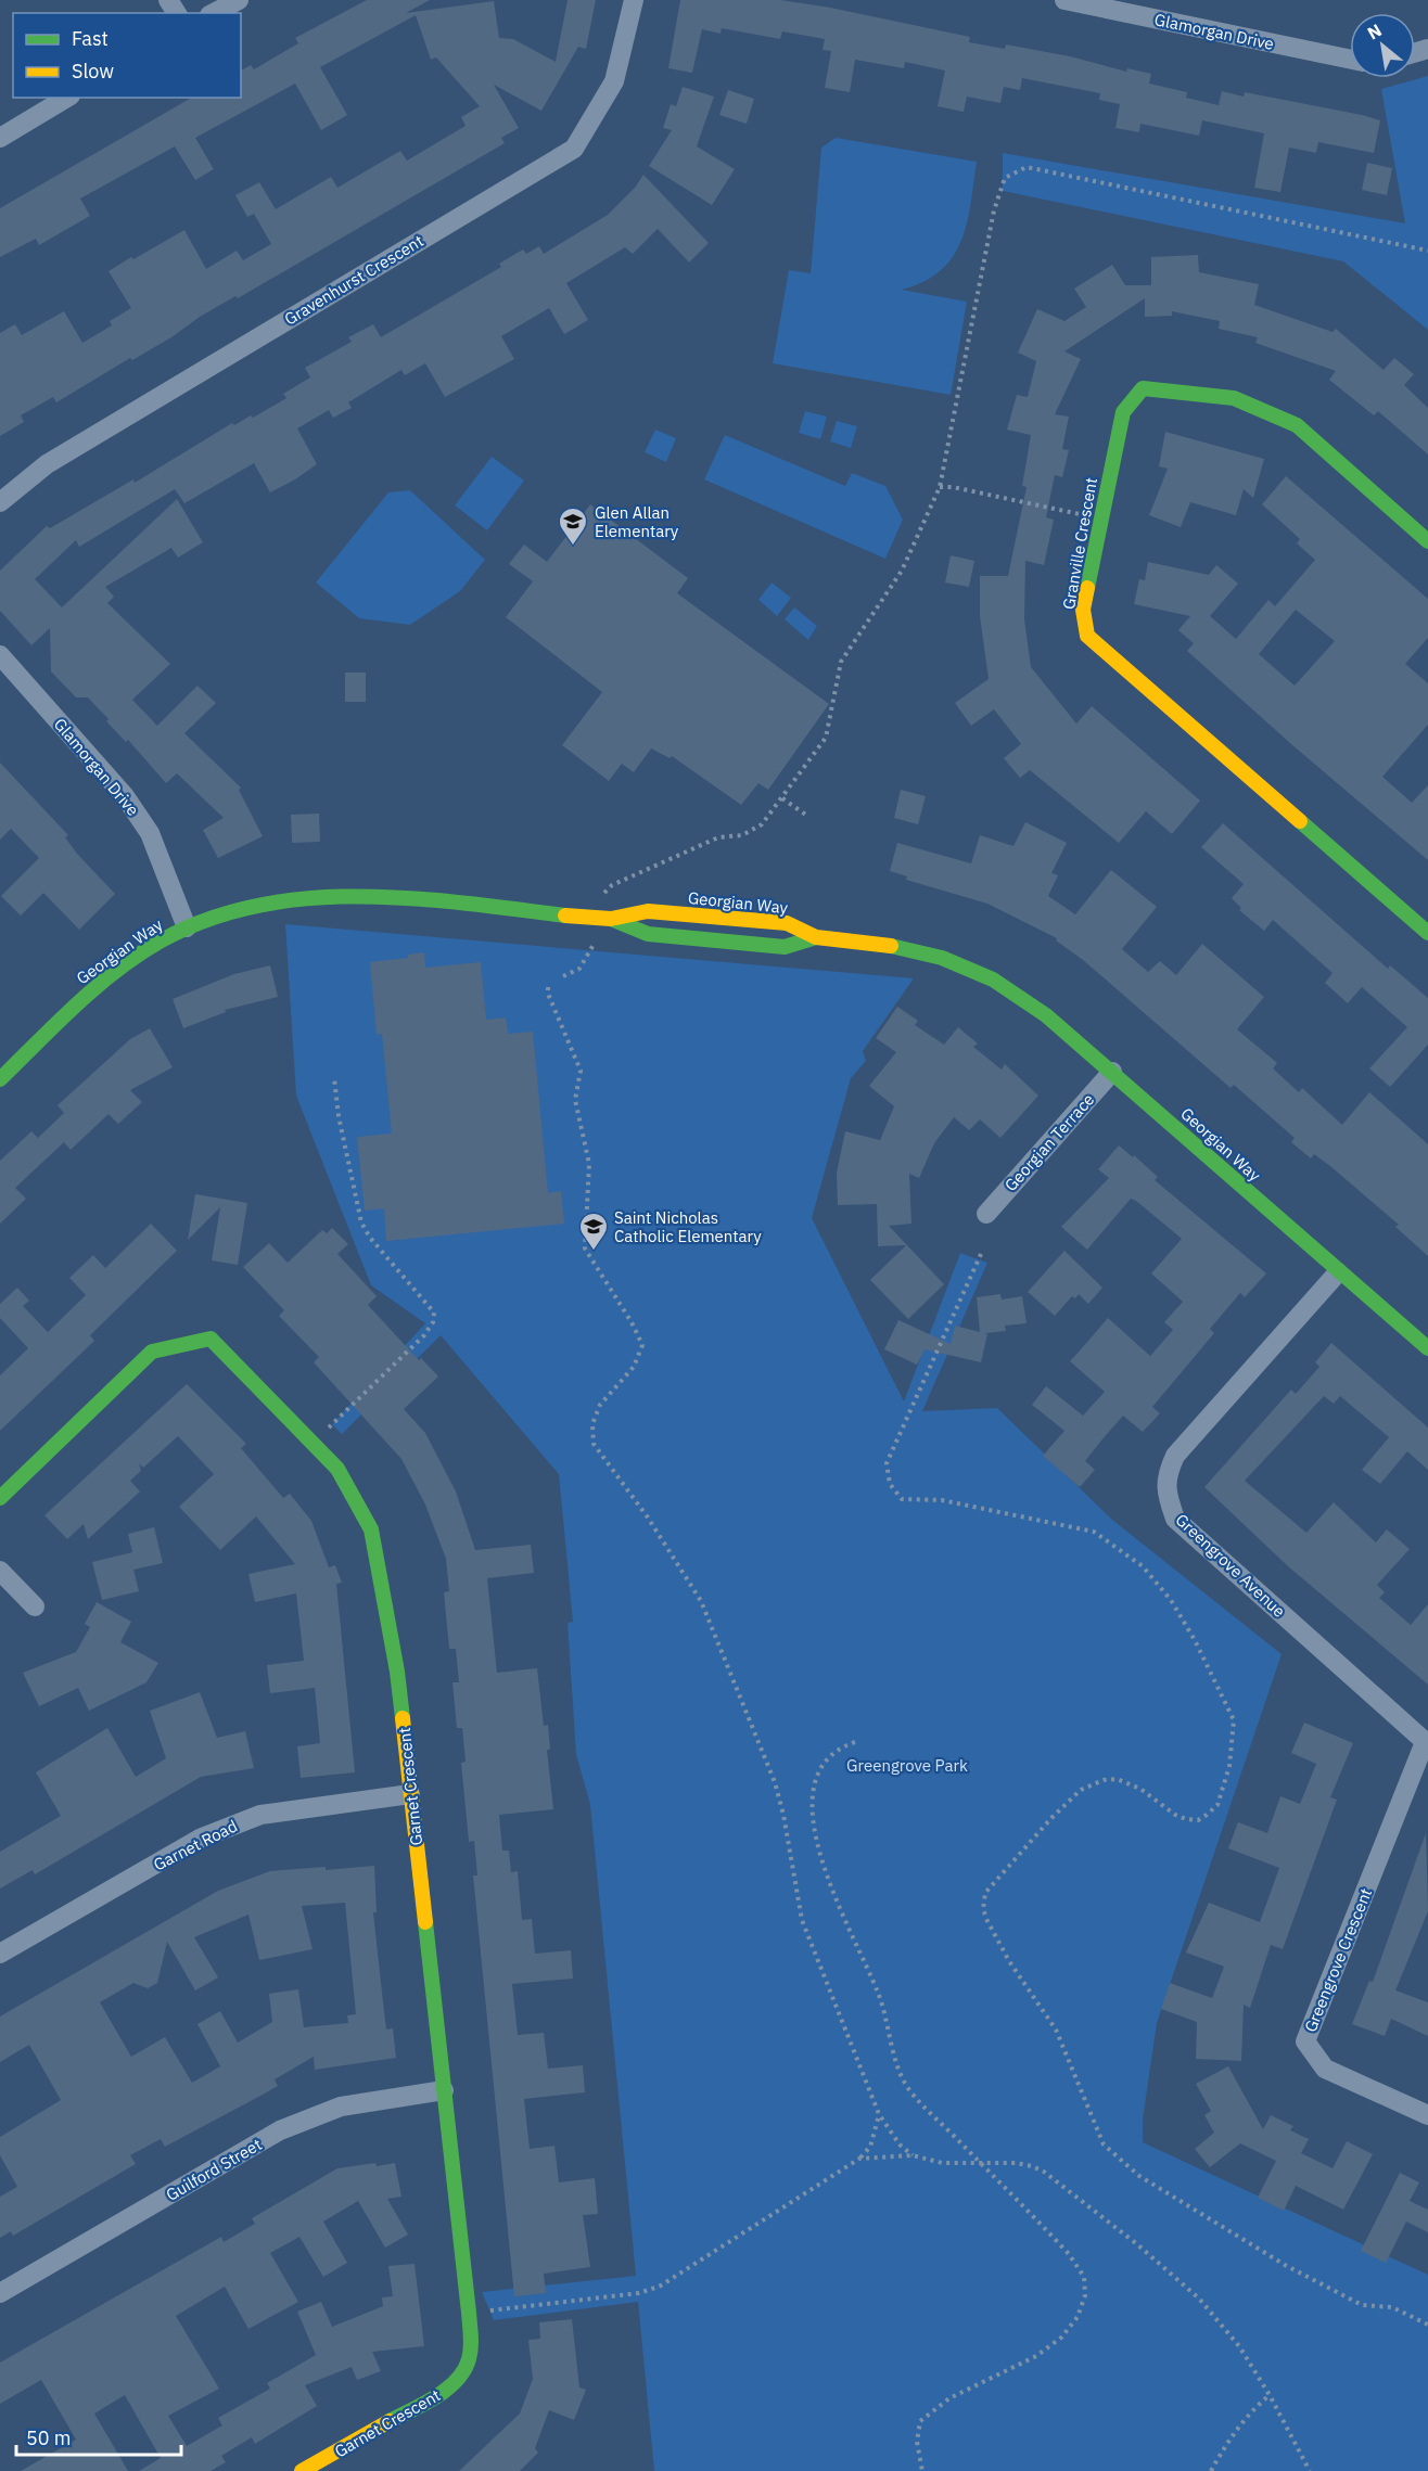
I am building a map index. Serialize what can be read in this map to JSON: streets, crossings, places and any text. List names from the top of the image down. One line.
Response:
{"streets":{"street":["Glamorgan Drive","Gravenhurst Crescent","Granville Crescent","Georgian Way","Georgian Terrace","Greengrove Avenue","Garnet Crescent","Garnet Road","Greengrove Crescent","Guilford Street"]},"crossings":[["Glamorgan Drive","Georgian Way"],["Georgian Way","Georgian Terrace"],["Georgian Way","Greengrove Avenue"],["Greengrove Avenue","Greengrove Crescent"],["Garnet Crescent","Garnet Road"],["Garnet Crescent","Guilford Street"]],"parks":["Greengrove Park"],"places":{"school or university":["Glen Allan Elementary","Saint Nicholas Catholic Elementary"]},"legend":["Fast","Slow"],"scale_bar":"50 m","north":"top left"}
